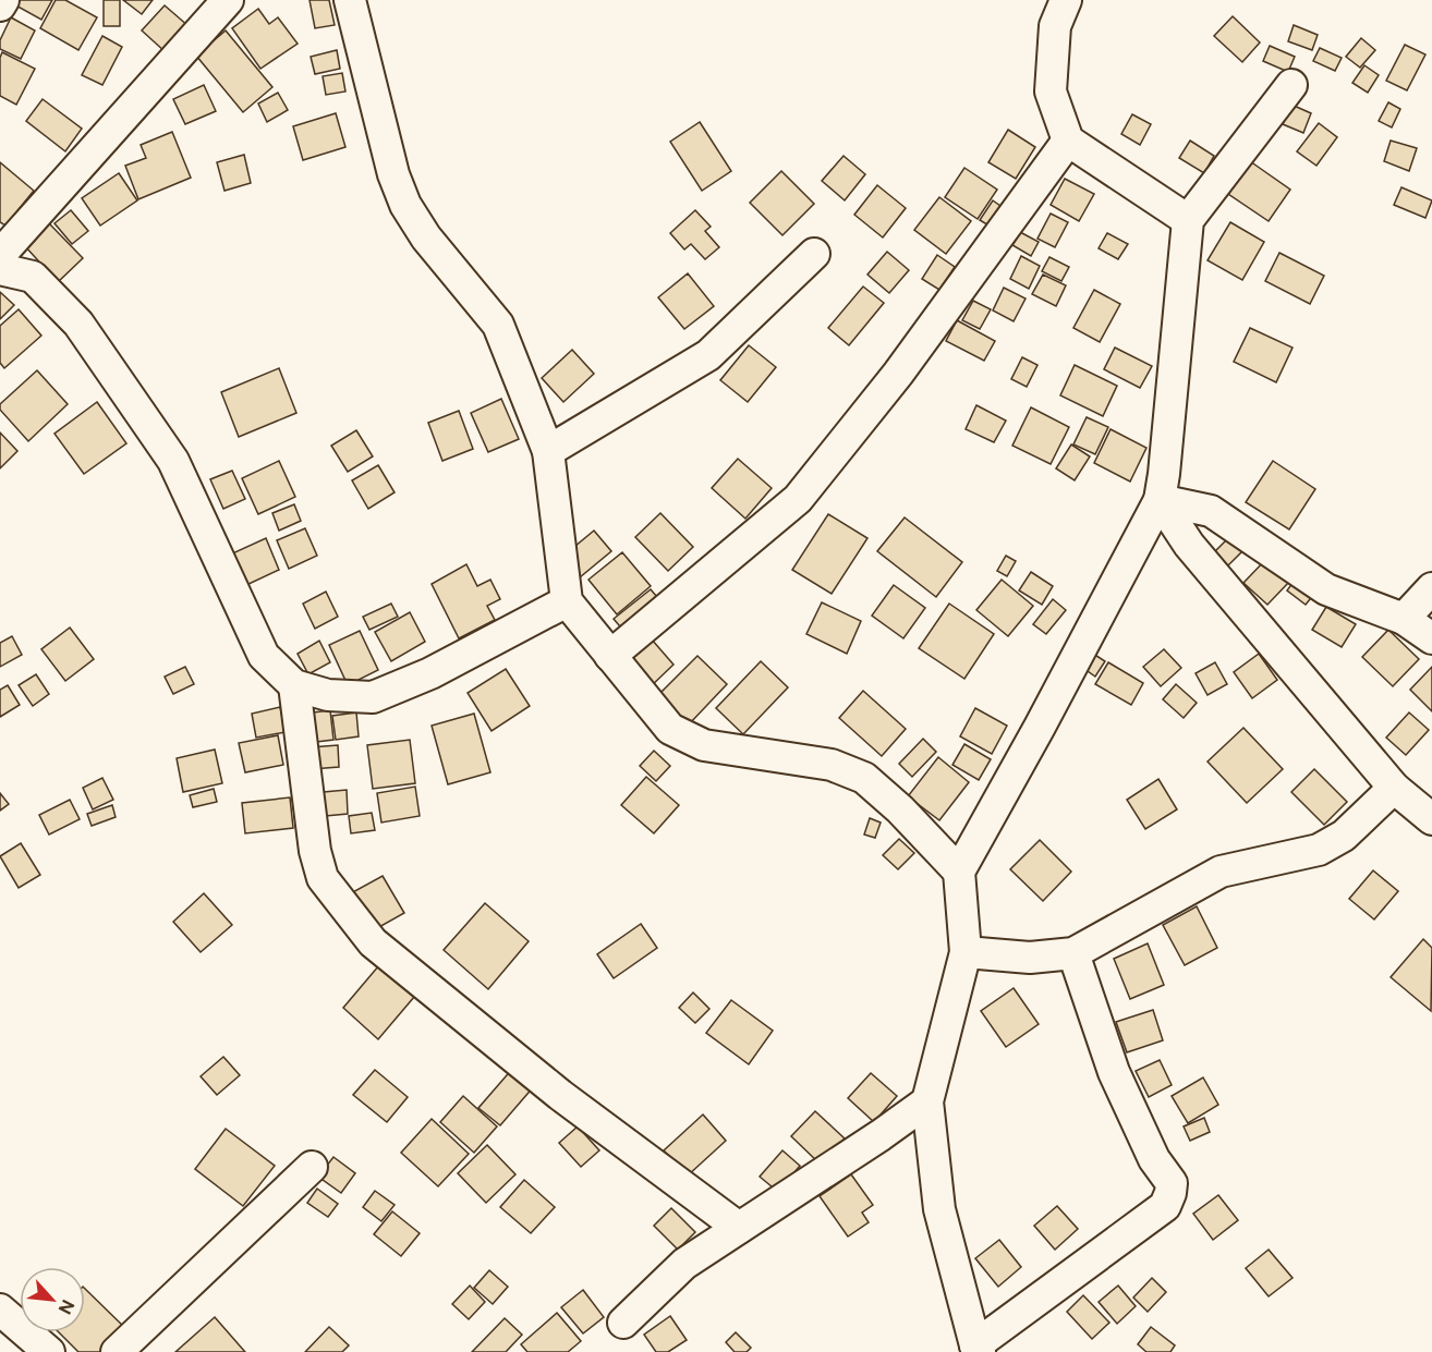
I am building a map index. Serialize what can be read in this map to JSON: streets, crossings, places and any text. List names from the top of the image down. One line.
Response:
{"north":"bottom right"}
